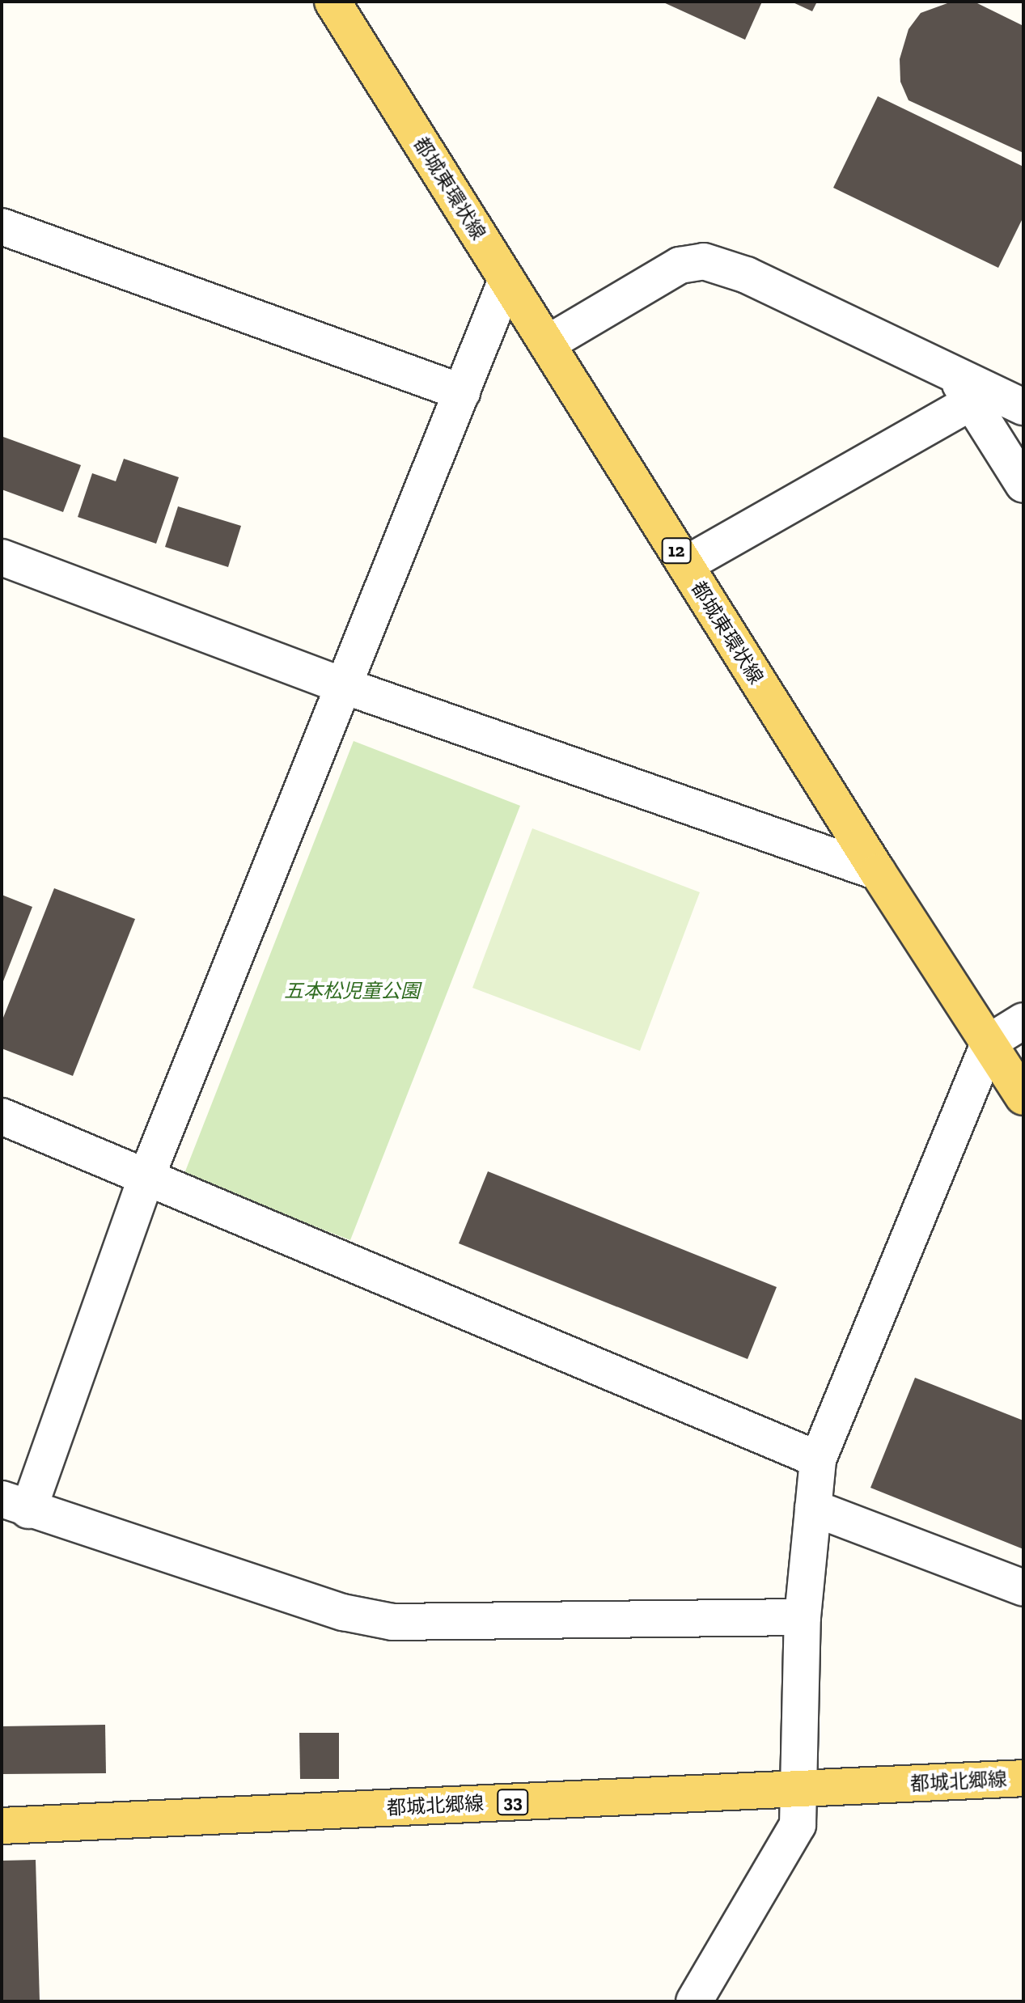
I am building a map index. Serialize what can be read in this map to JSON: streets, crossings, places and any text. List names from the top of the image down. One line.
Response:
{"streets":{"main road":["都城東環状線","12","都城北郷線","33"]},"parks":["五本松児童公園"]}
